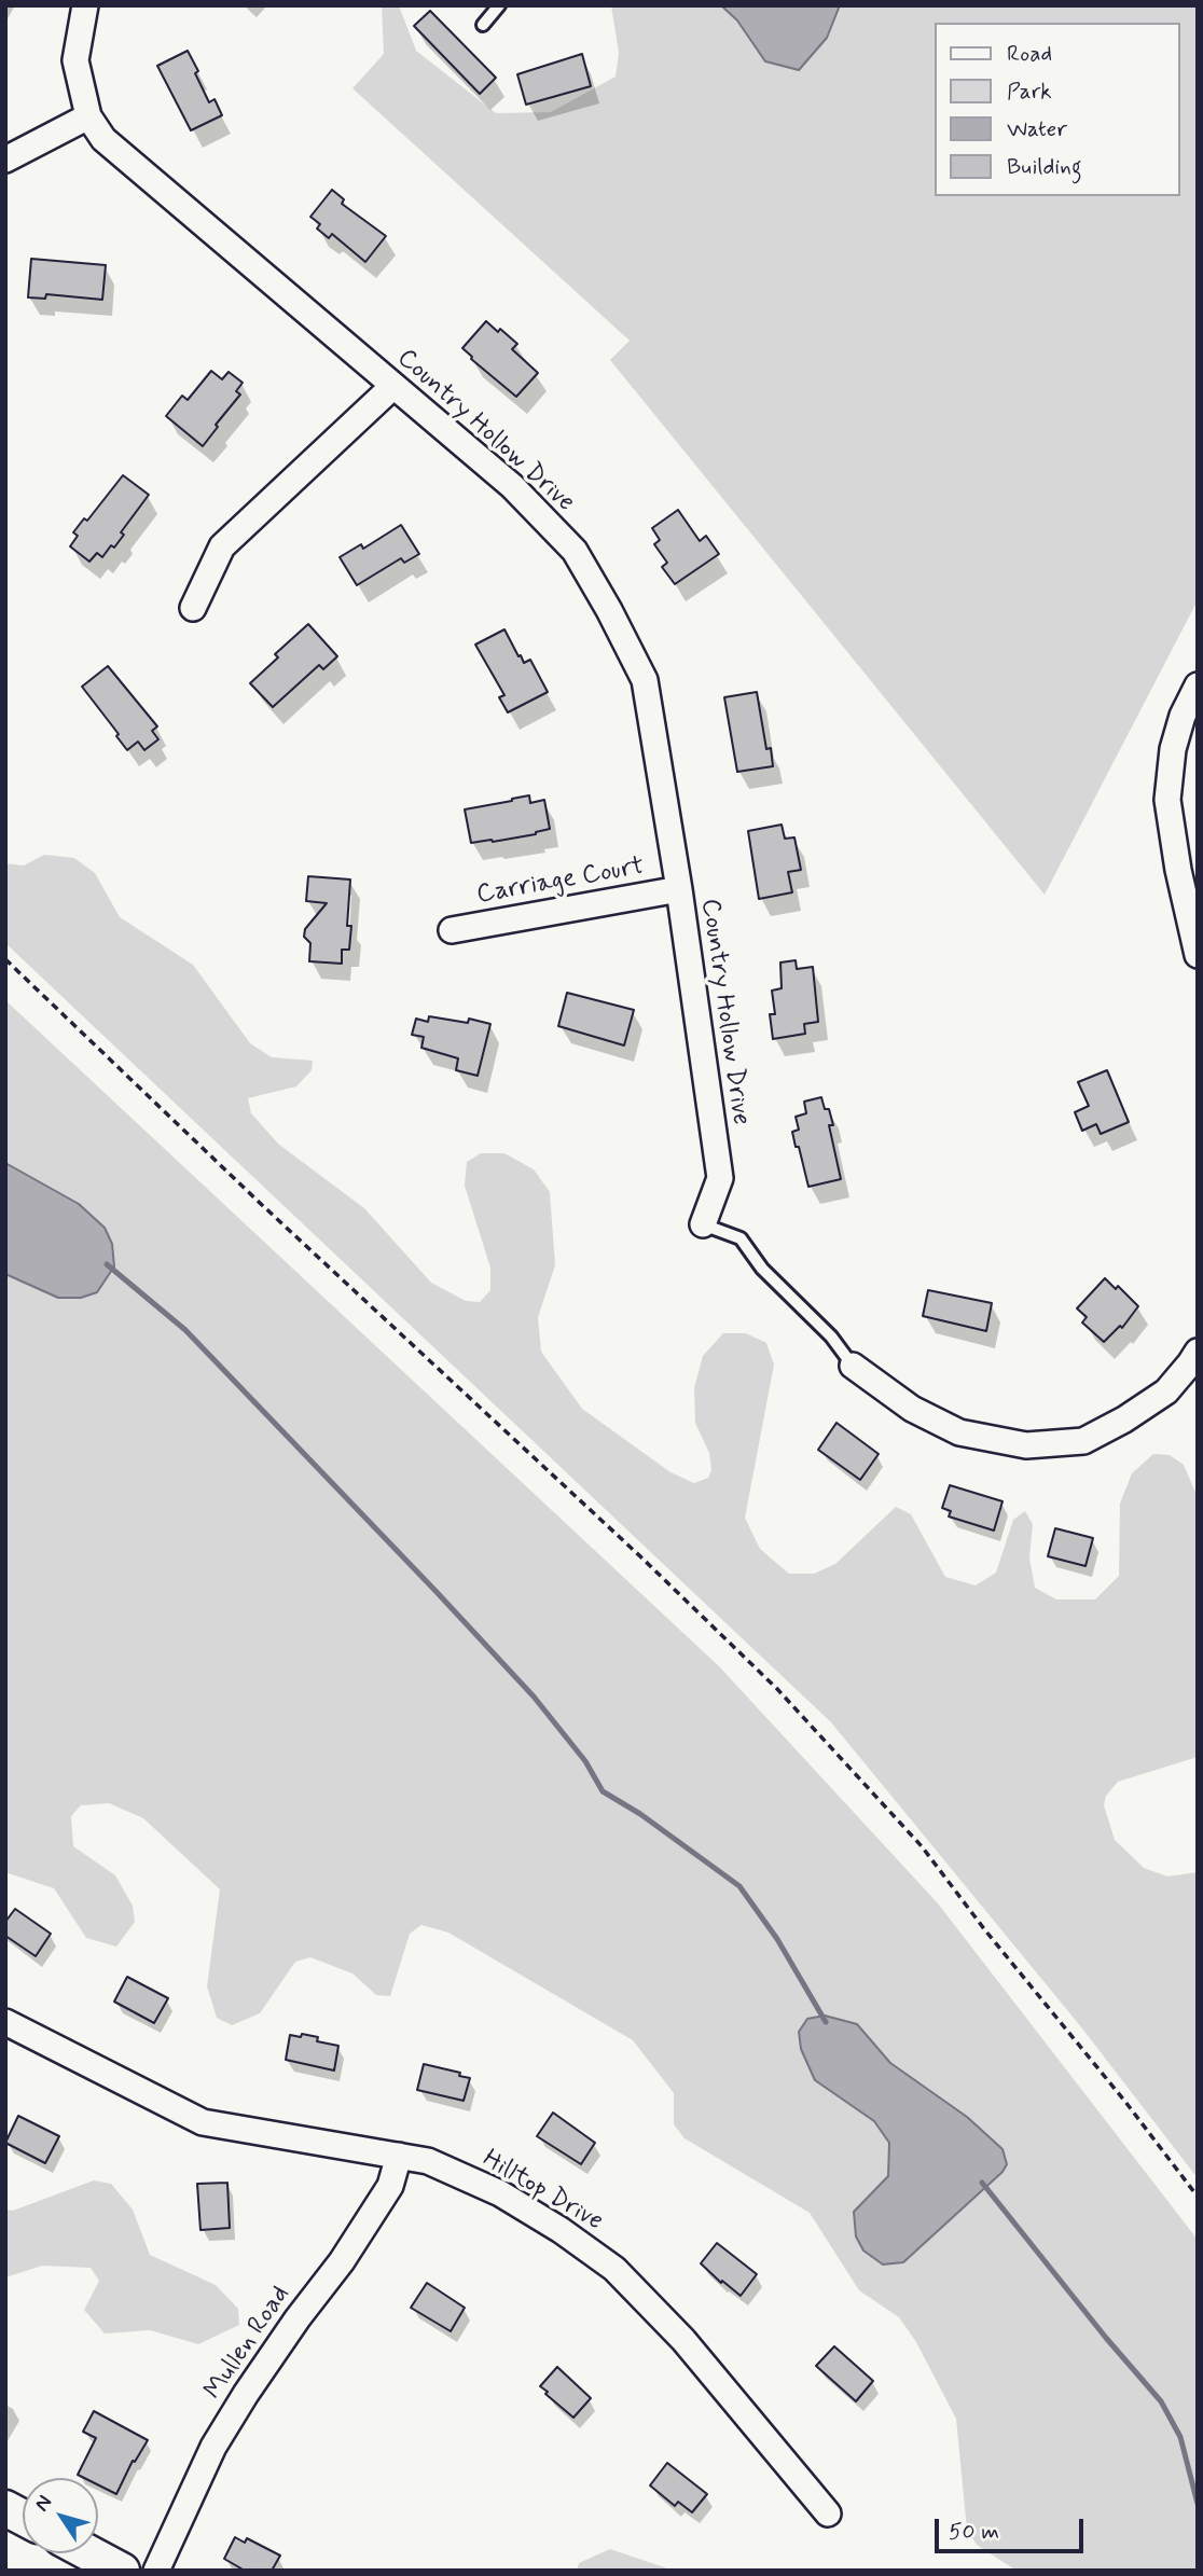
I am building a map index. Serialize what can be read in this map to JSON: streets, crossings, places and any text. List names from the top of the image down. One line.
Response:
{"streets":{"street":["Country Hollow Drive","Carriage Court","Hilltop Drive","Mullen Road"]},"crossings":[["Country Hollow Drive","Carriage Court"],["Hilltop Drive","Mullen Road"]],"legend":["Road","Park","Water","Building"],"scale_bar":"50 m","north":"top left"}
